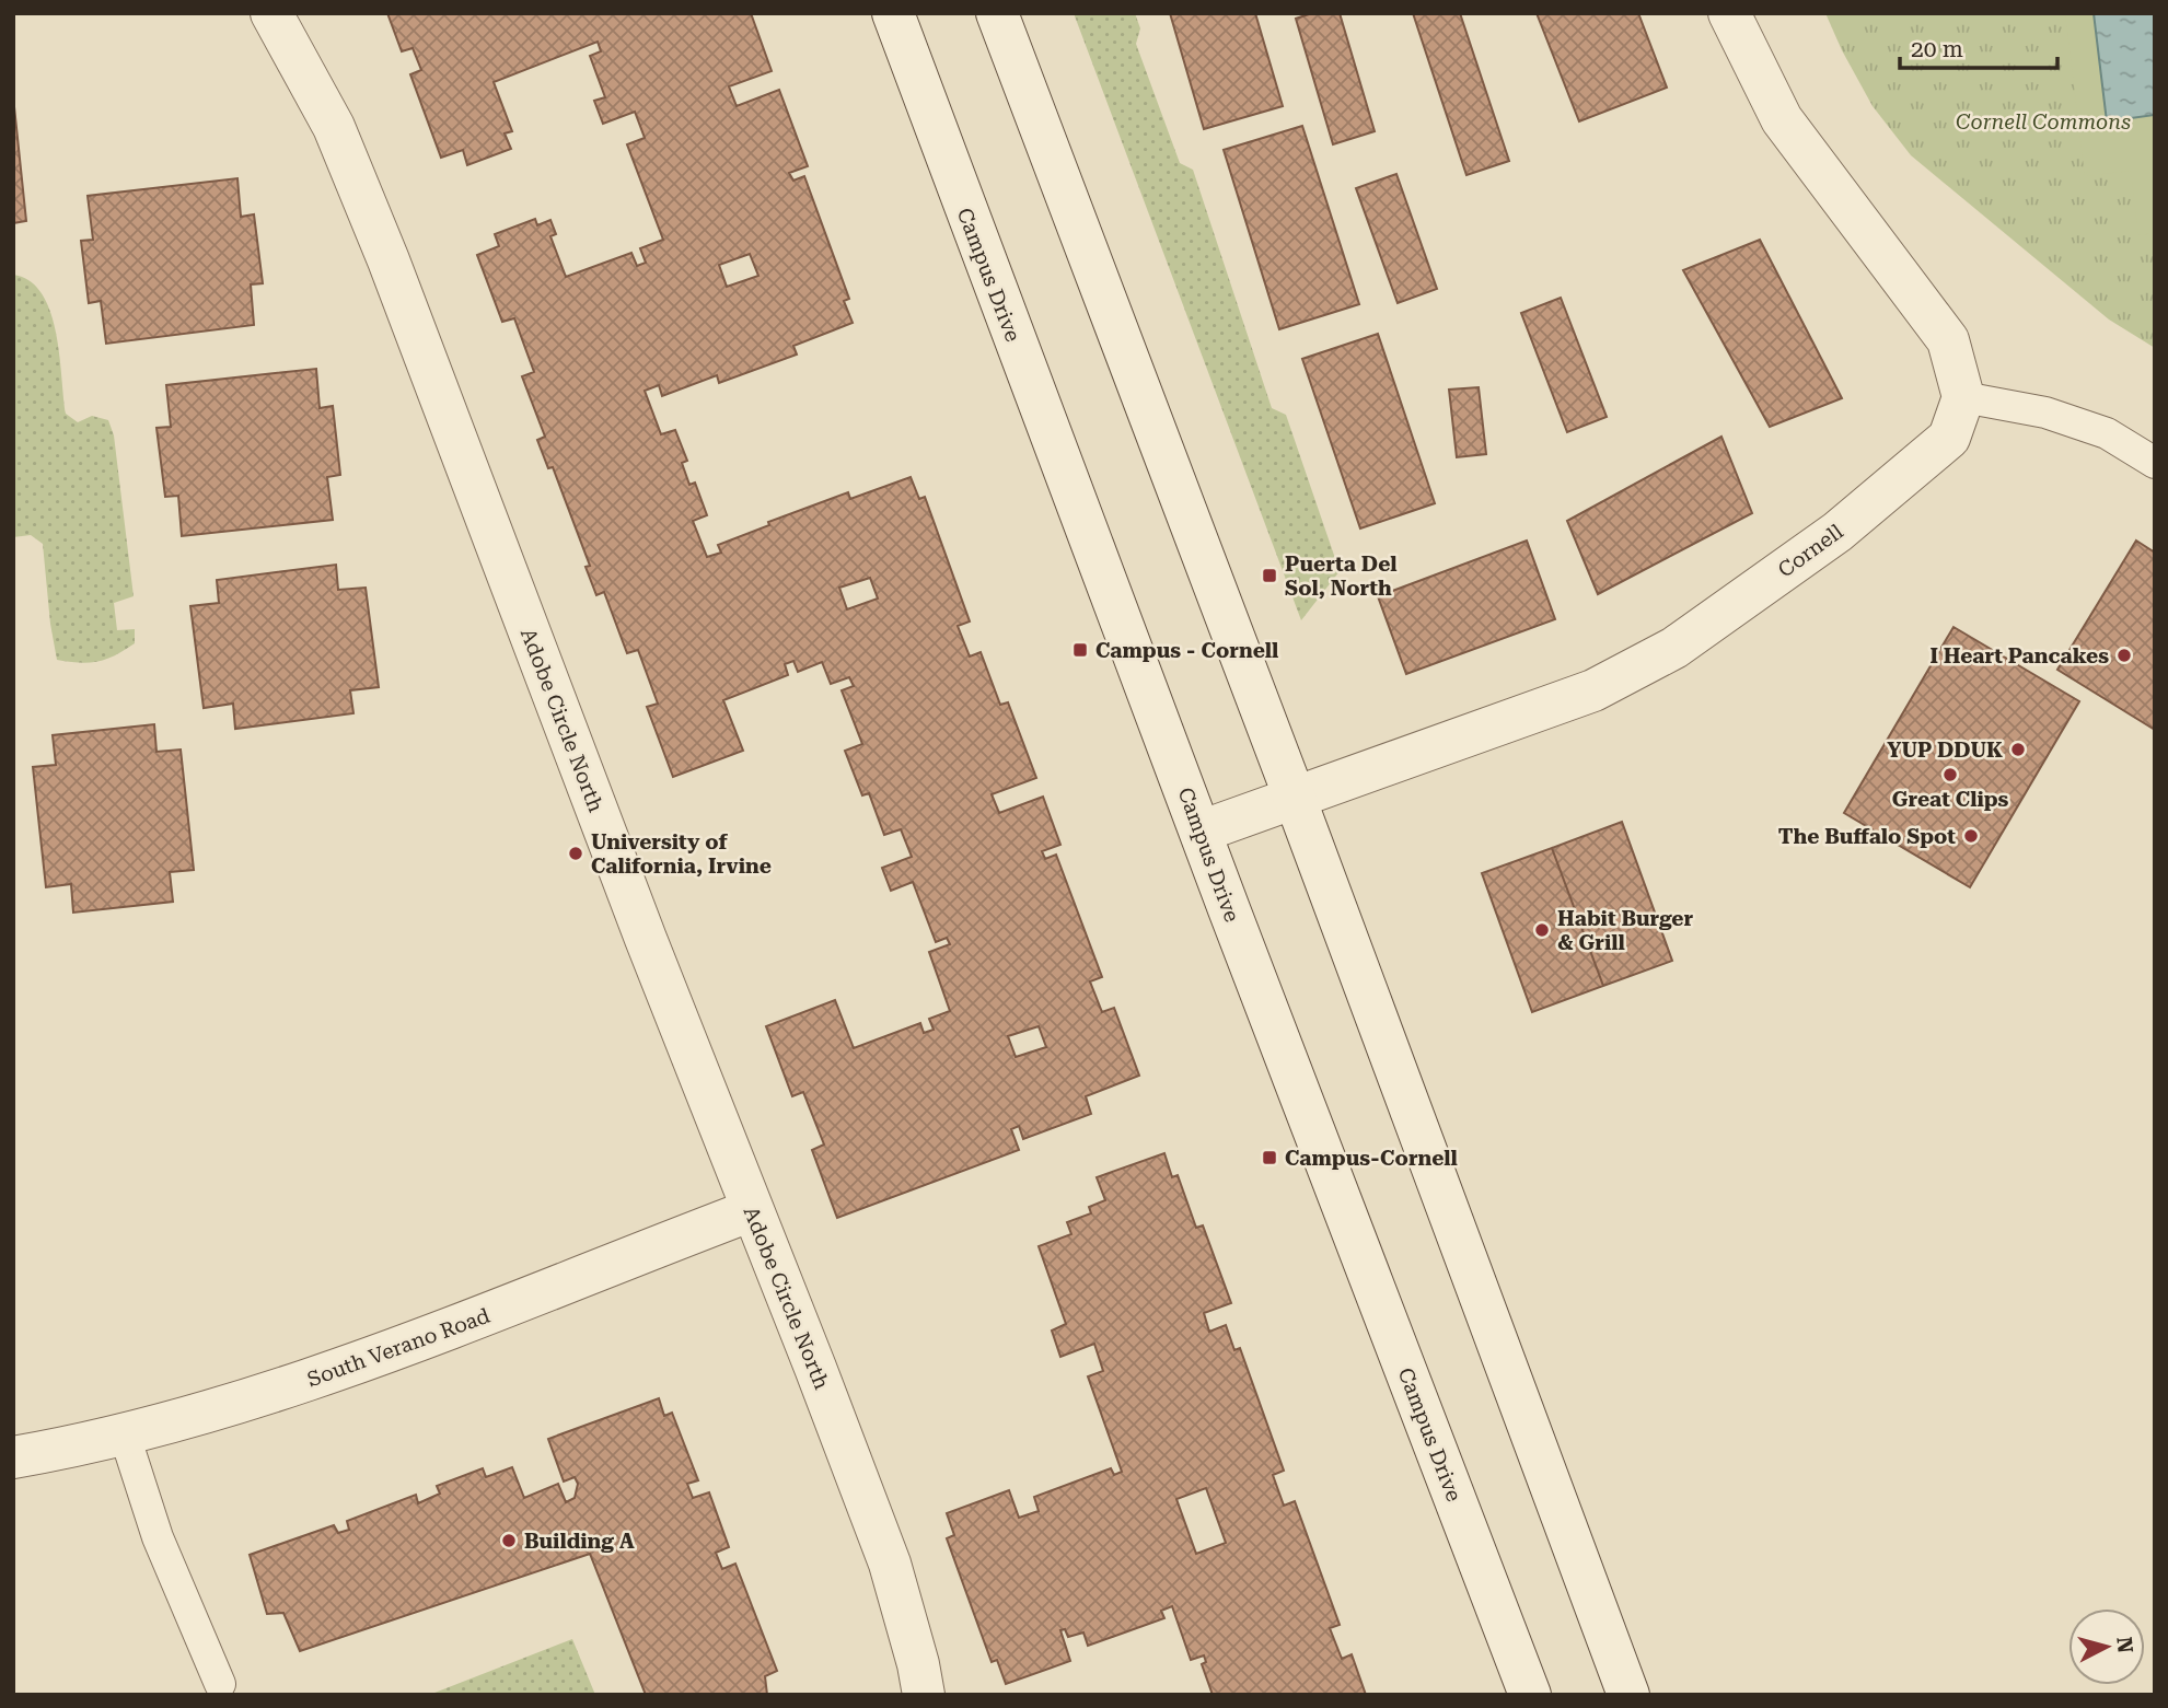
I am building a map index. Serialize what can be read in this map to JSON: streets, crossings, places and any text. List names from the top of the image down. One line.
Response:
{"streets":{"street":["Campus Drive","Cornell","Adobe Circle North","South Verano Road"]},"crossings":[["Campus Drive","Cornell"],["Adobe Circle North","South Verano Road"]],"parks":["Cornell Commons"],"places":{"transit":["Puerta Del Sol, North","Campus - Cornell","Campus-Cornell"],"other":["I Heart Pancakes","YUP DDUK","Great Clips","The Buffalo Spot","University of California, Irvine","Habit Burger & Grill","Building A"]},"scale_bar":"20 m","north":"right"}
